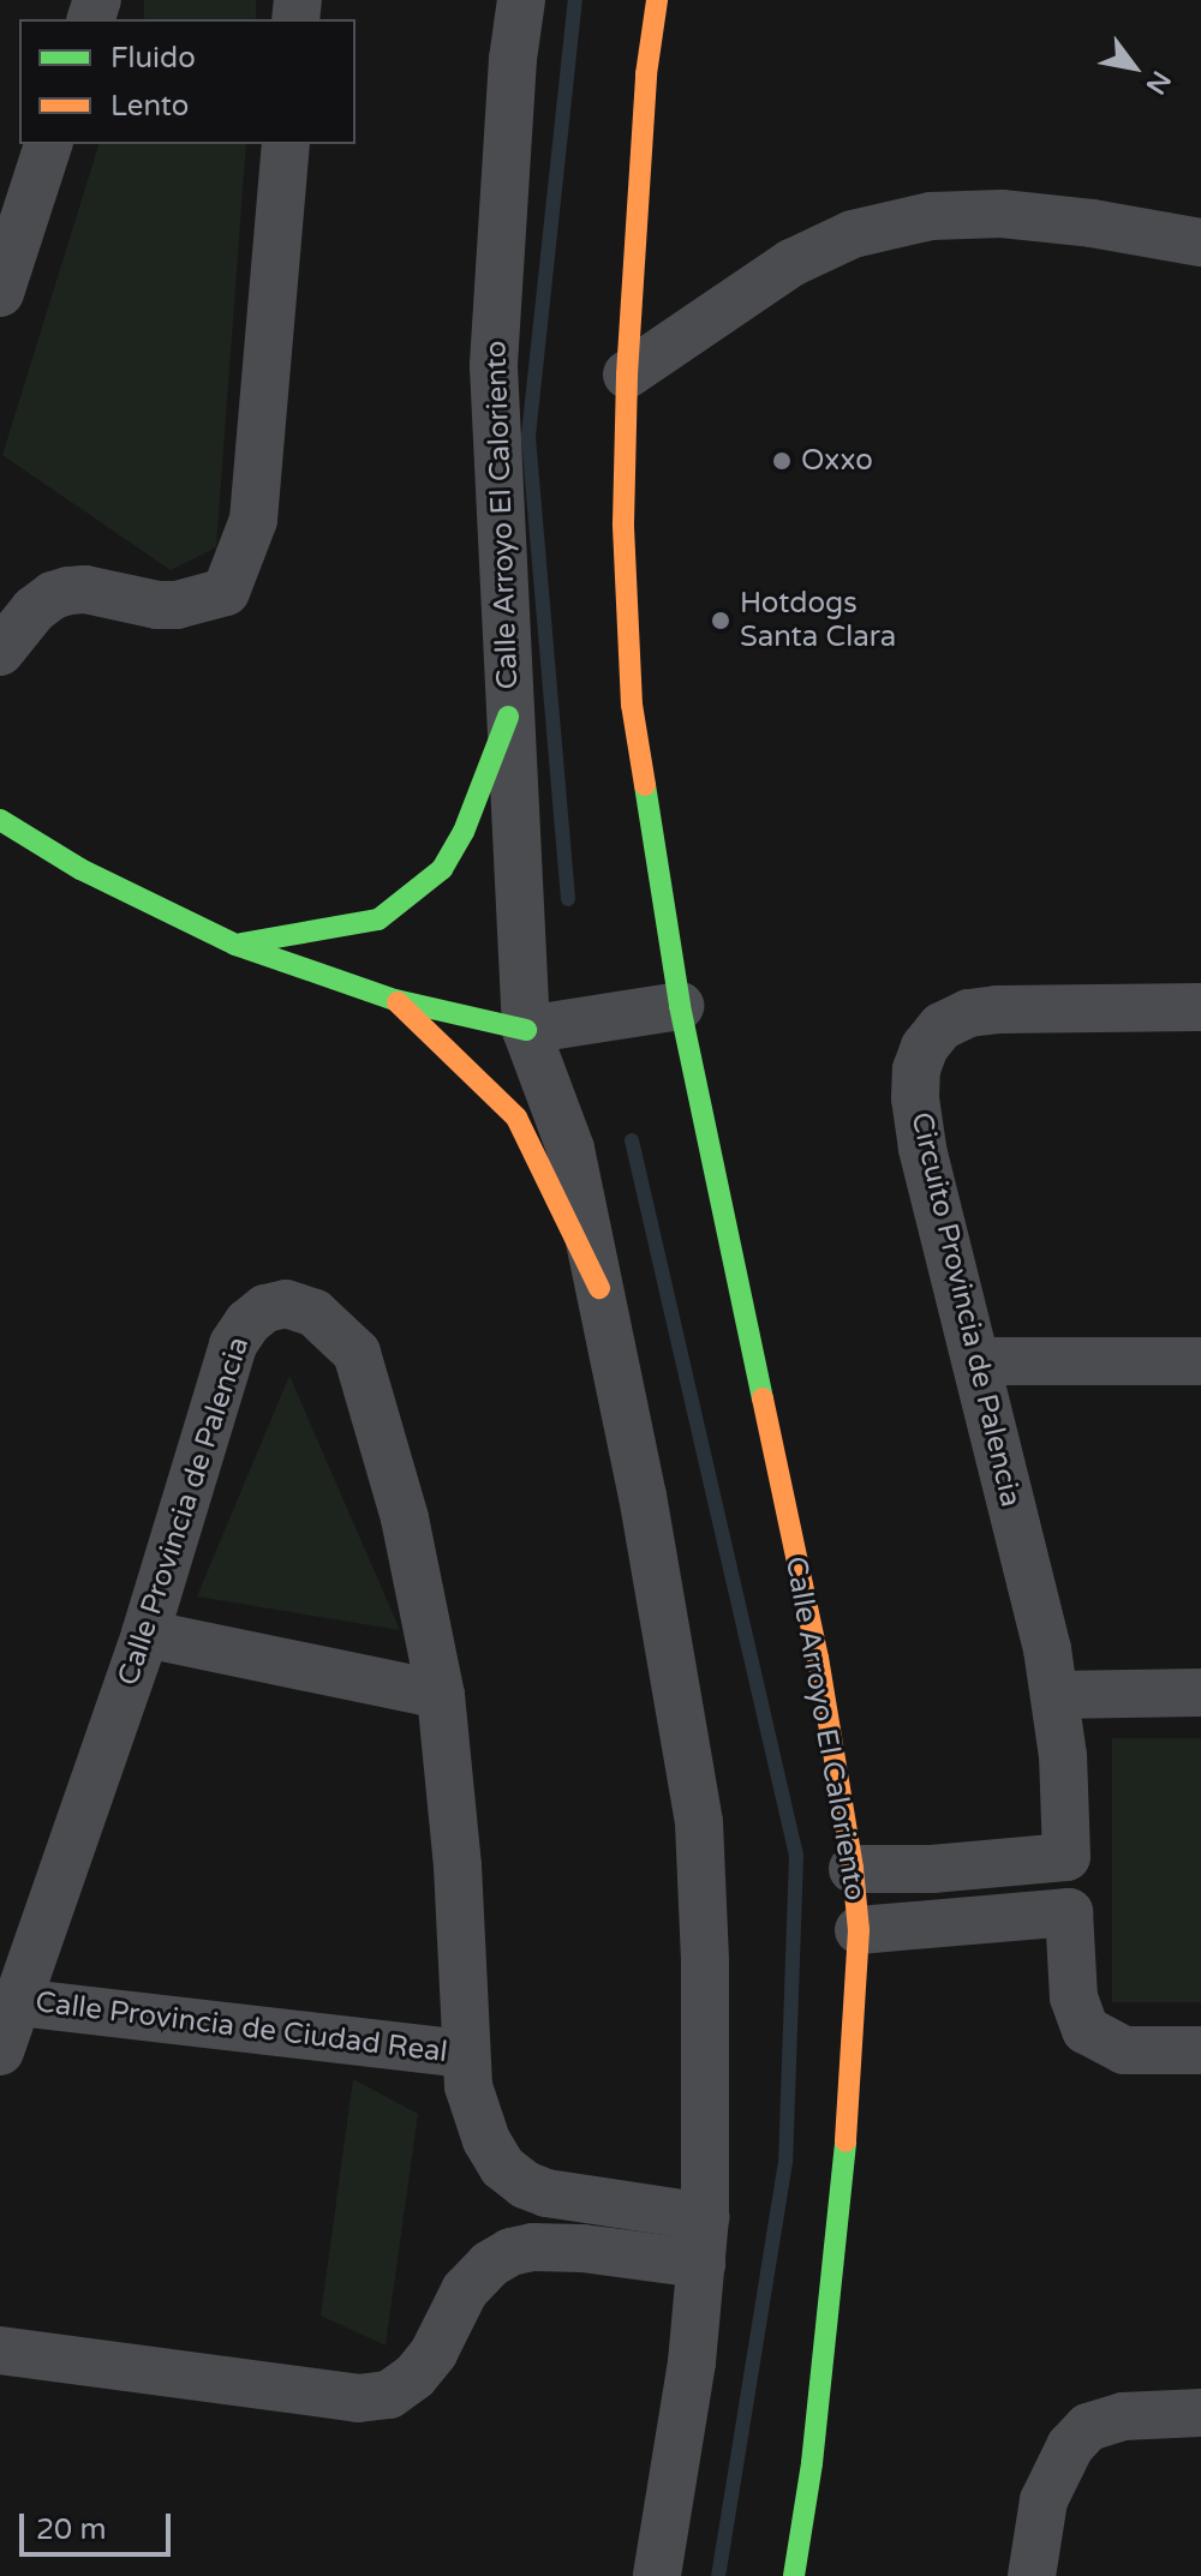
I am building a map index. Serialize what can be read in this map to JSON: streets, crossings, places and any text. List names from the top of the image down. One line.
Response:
{"streets":{"street":["Calle Arroyo El Caloriento","Circuito Provincia de Palencia","Calle Provincia de Palencia","Calle Provincia de Ciudad Real"]},"crossings":[["Calle Arroyo El Caloriento","Calle Provincia de Palencia"],["Calle Provincia de Palencia","Calle Provincia de Ciudad Real"]],"places":["Oxxo","Hotdogs Santa Clara"],"legend":["Fluido","Lento"],"scale_bar":"20 m","north":"bottom right"}
